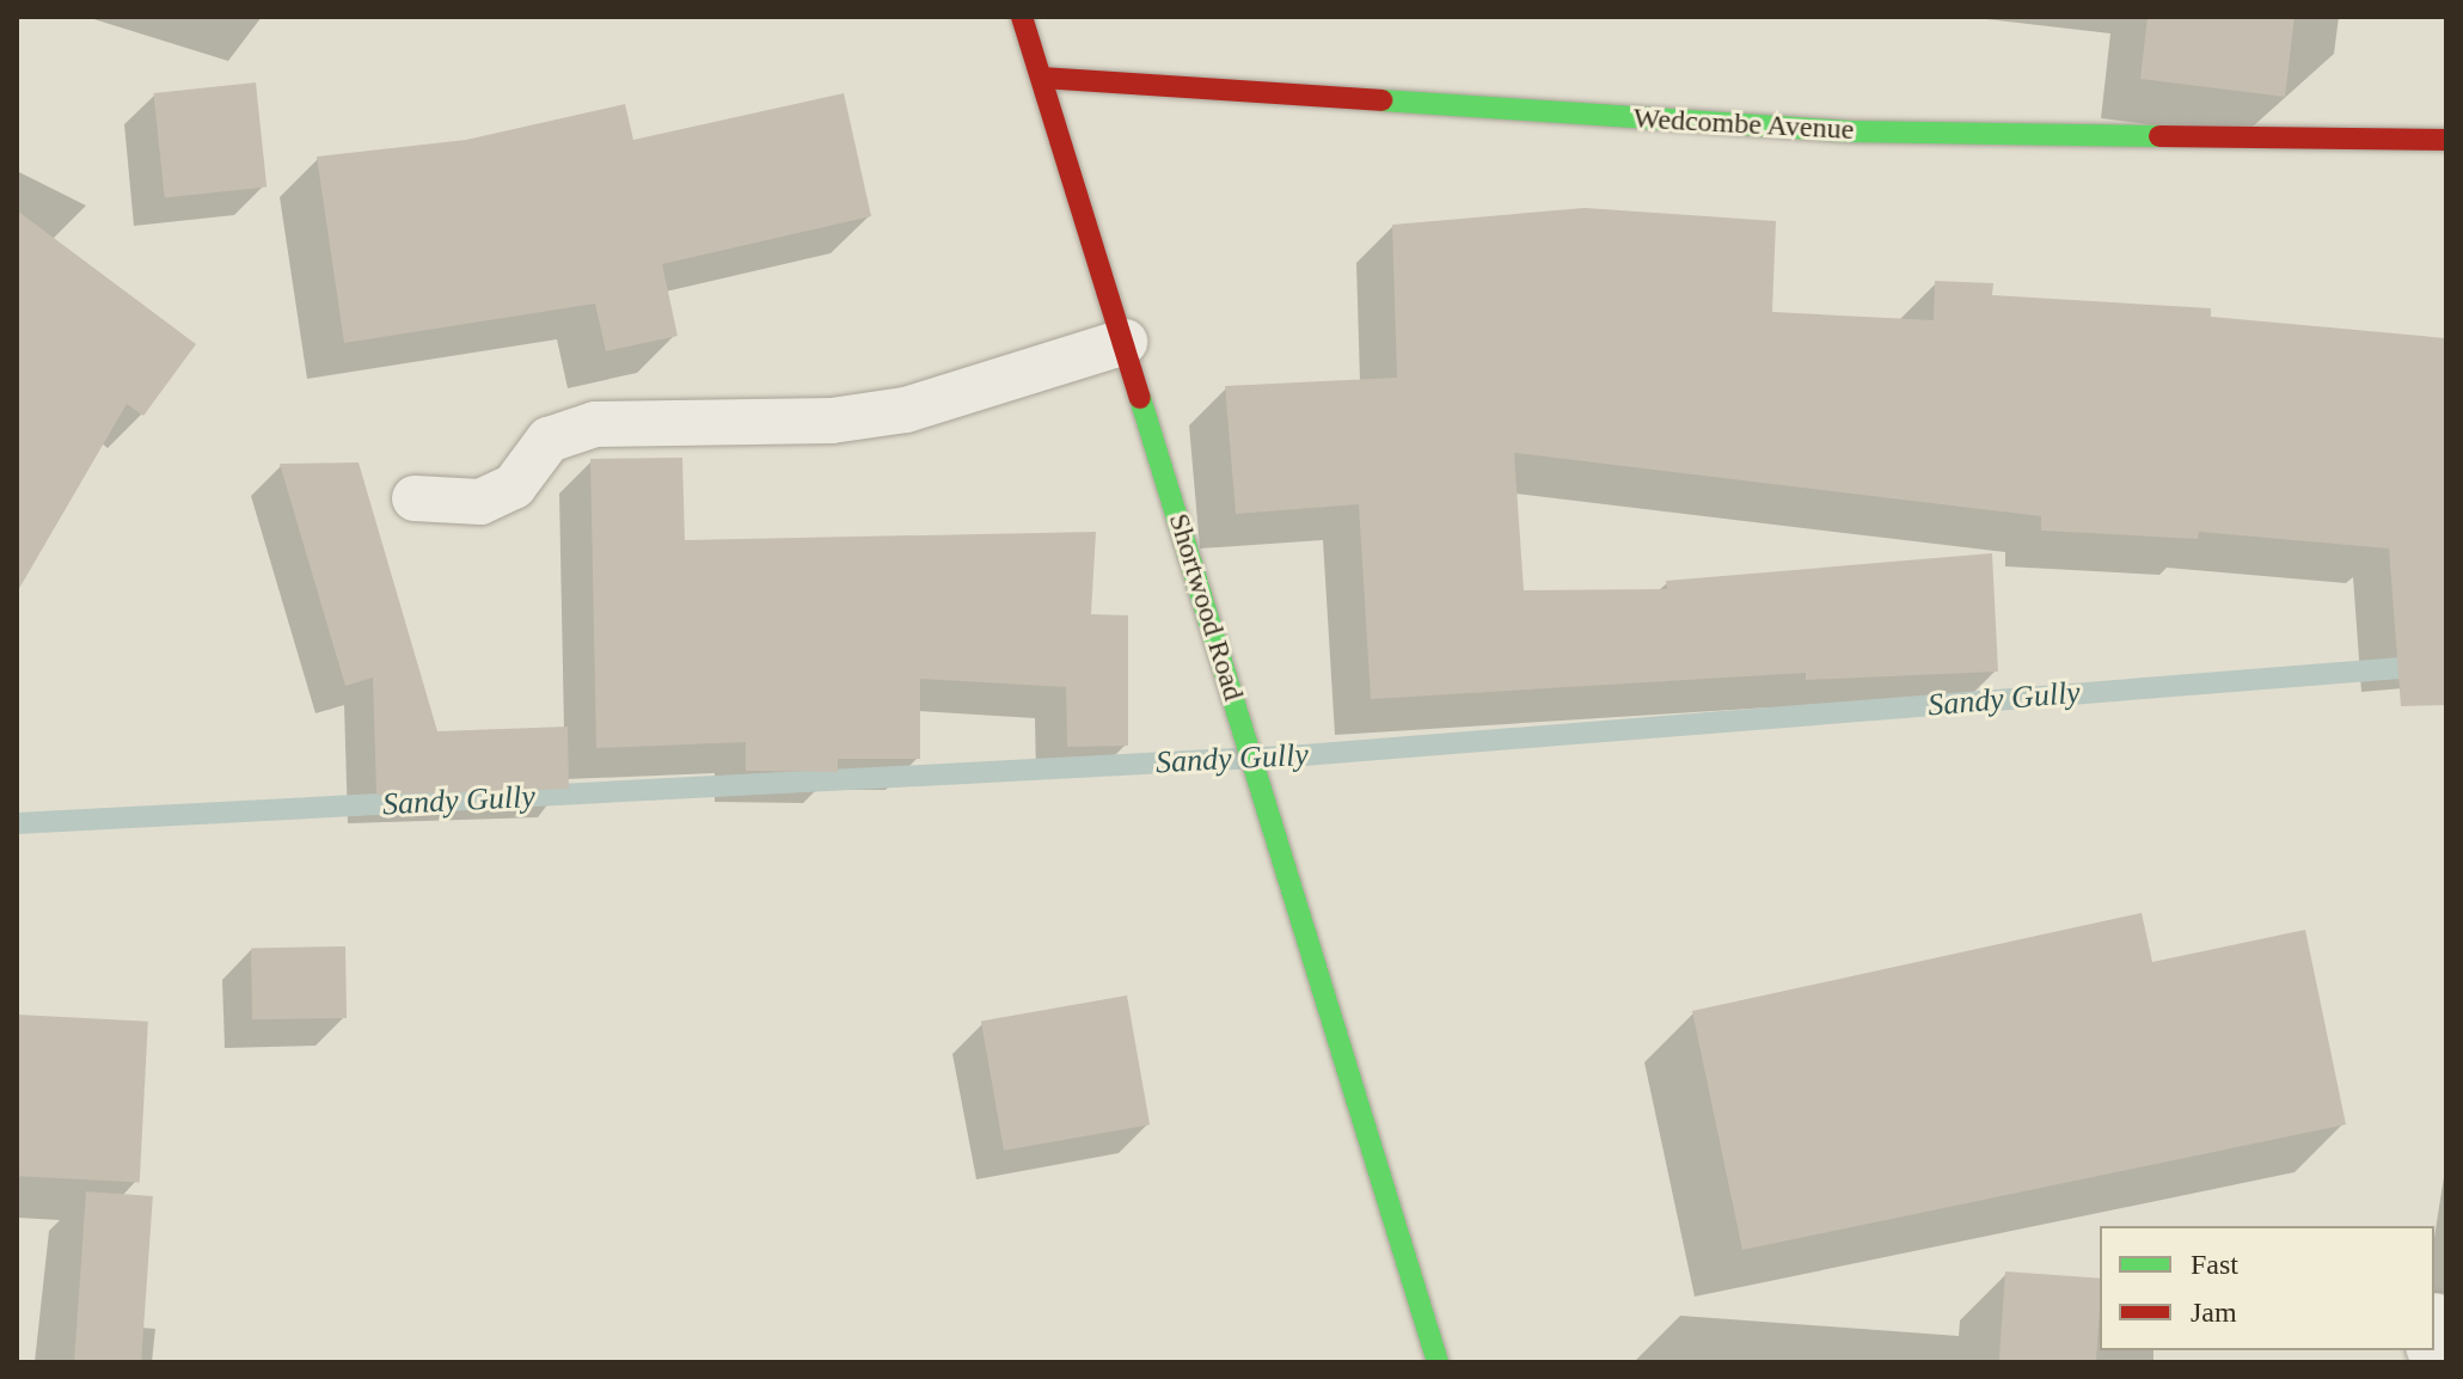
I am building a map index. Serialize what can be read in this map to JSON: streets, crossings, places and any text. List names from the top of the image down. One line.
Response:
{"streets":{"main road":["Wedcombe Avenue","Shortwood Road"]},"crossings":[["Wedcombe Avenue","Shortwood Road"]],"water":["Sandy Gully"],"legend":["Fast","Jam"]}
